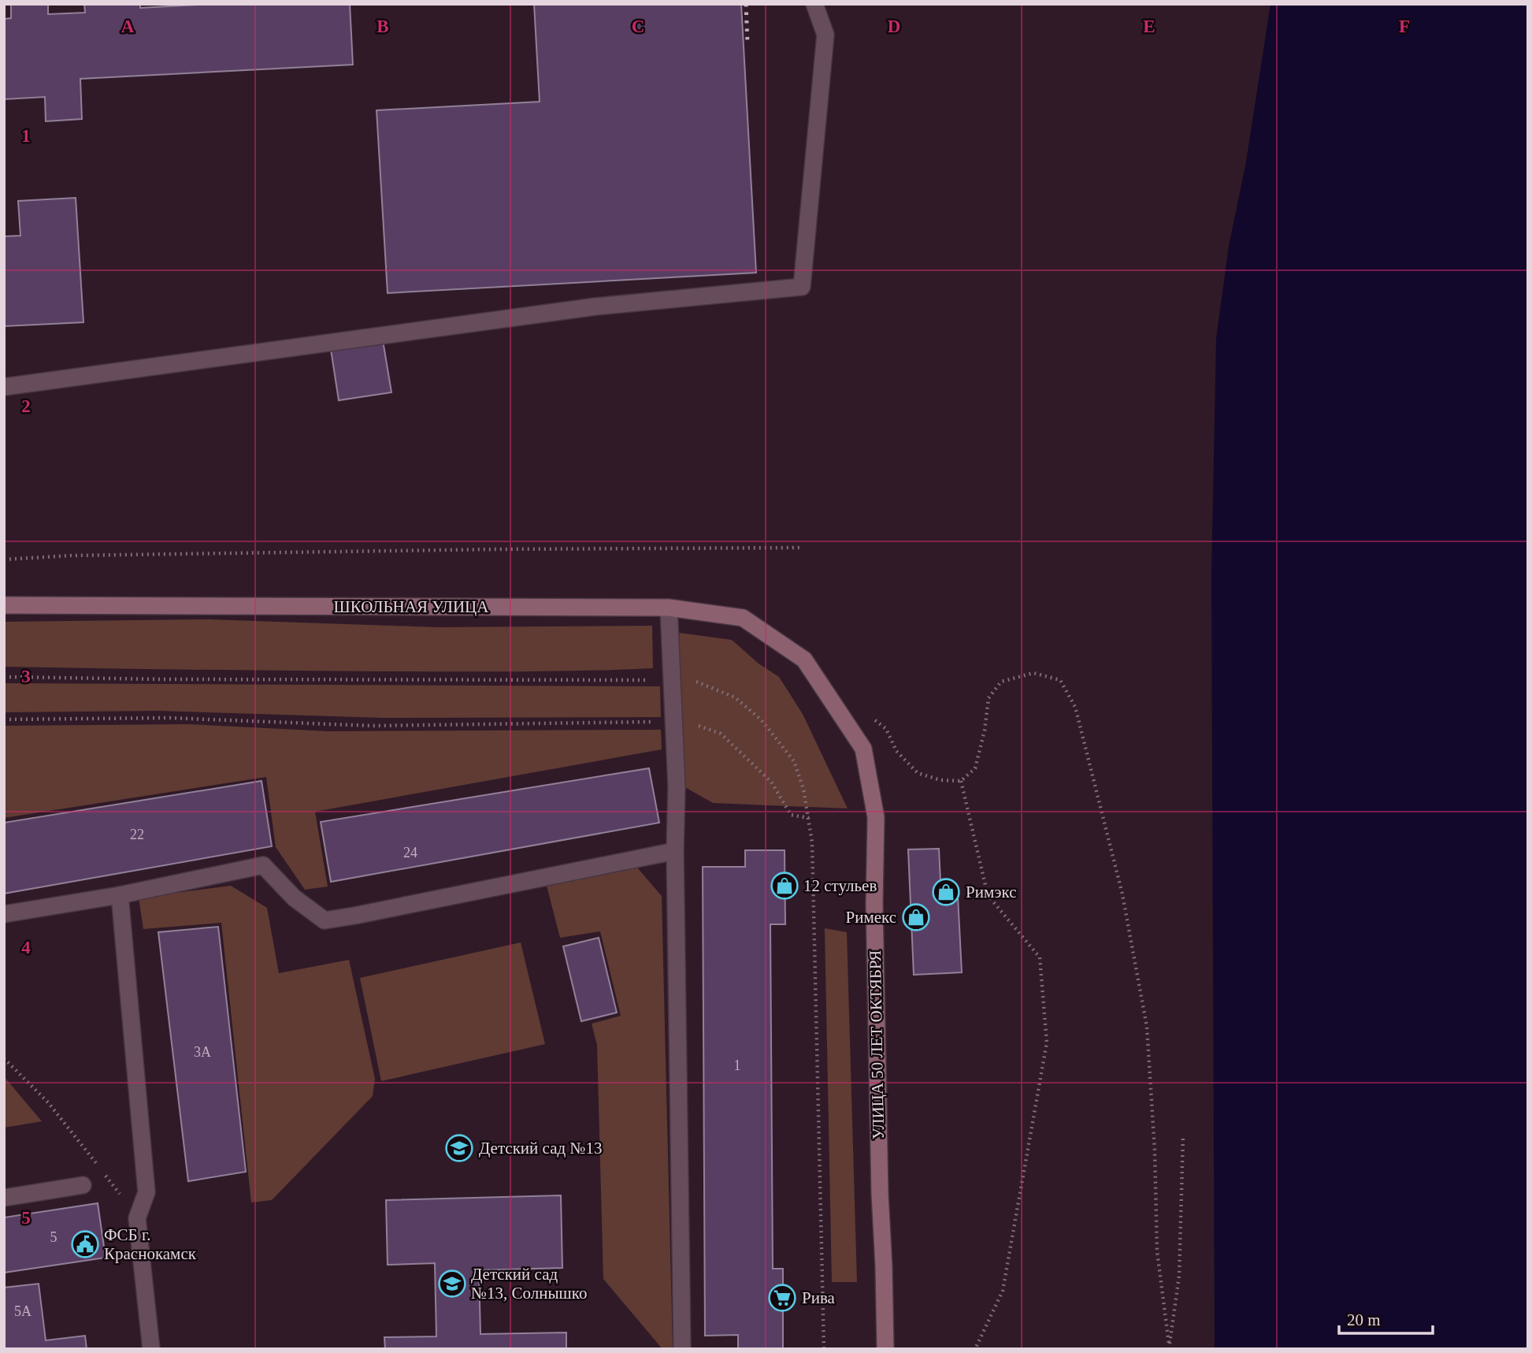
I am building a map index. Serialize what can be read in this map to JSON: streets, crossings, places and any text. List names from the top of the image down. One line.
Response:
{"streets":{"street":["ШКОЛЬНАЯ УЛИЦА","УЛИЦА 50 ЛЕТ ОКТЯБРЯ"]},"crossings":[["ШКОЛЬНАЯ УЛИЦА","УЛИЦА 50 ЛЕТ ОКТЯБРЯ"]],"places":{"shop":["12 стульев","Римэкс","Римекс"],"school or university":["Детский сад №13","Детский сад №13, Солнышко"],"public building":["ФСБ г. Краснокамск"],"supermarket":["Рива"]},"house_numbers":["22","24","3А","1","5","5А"],"scale_bar":"20 m","grid":{"columns":["A","B","C","D","E","F"],"rows":["1","2","3","4","5"]}}
